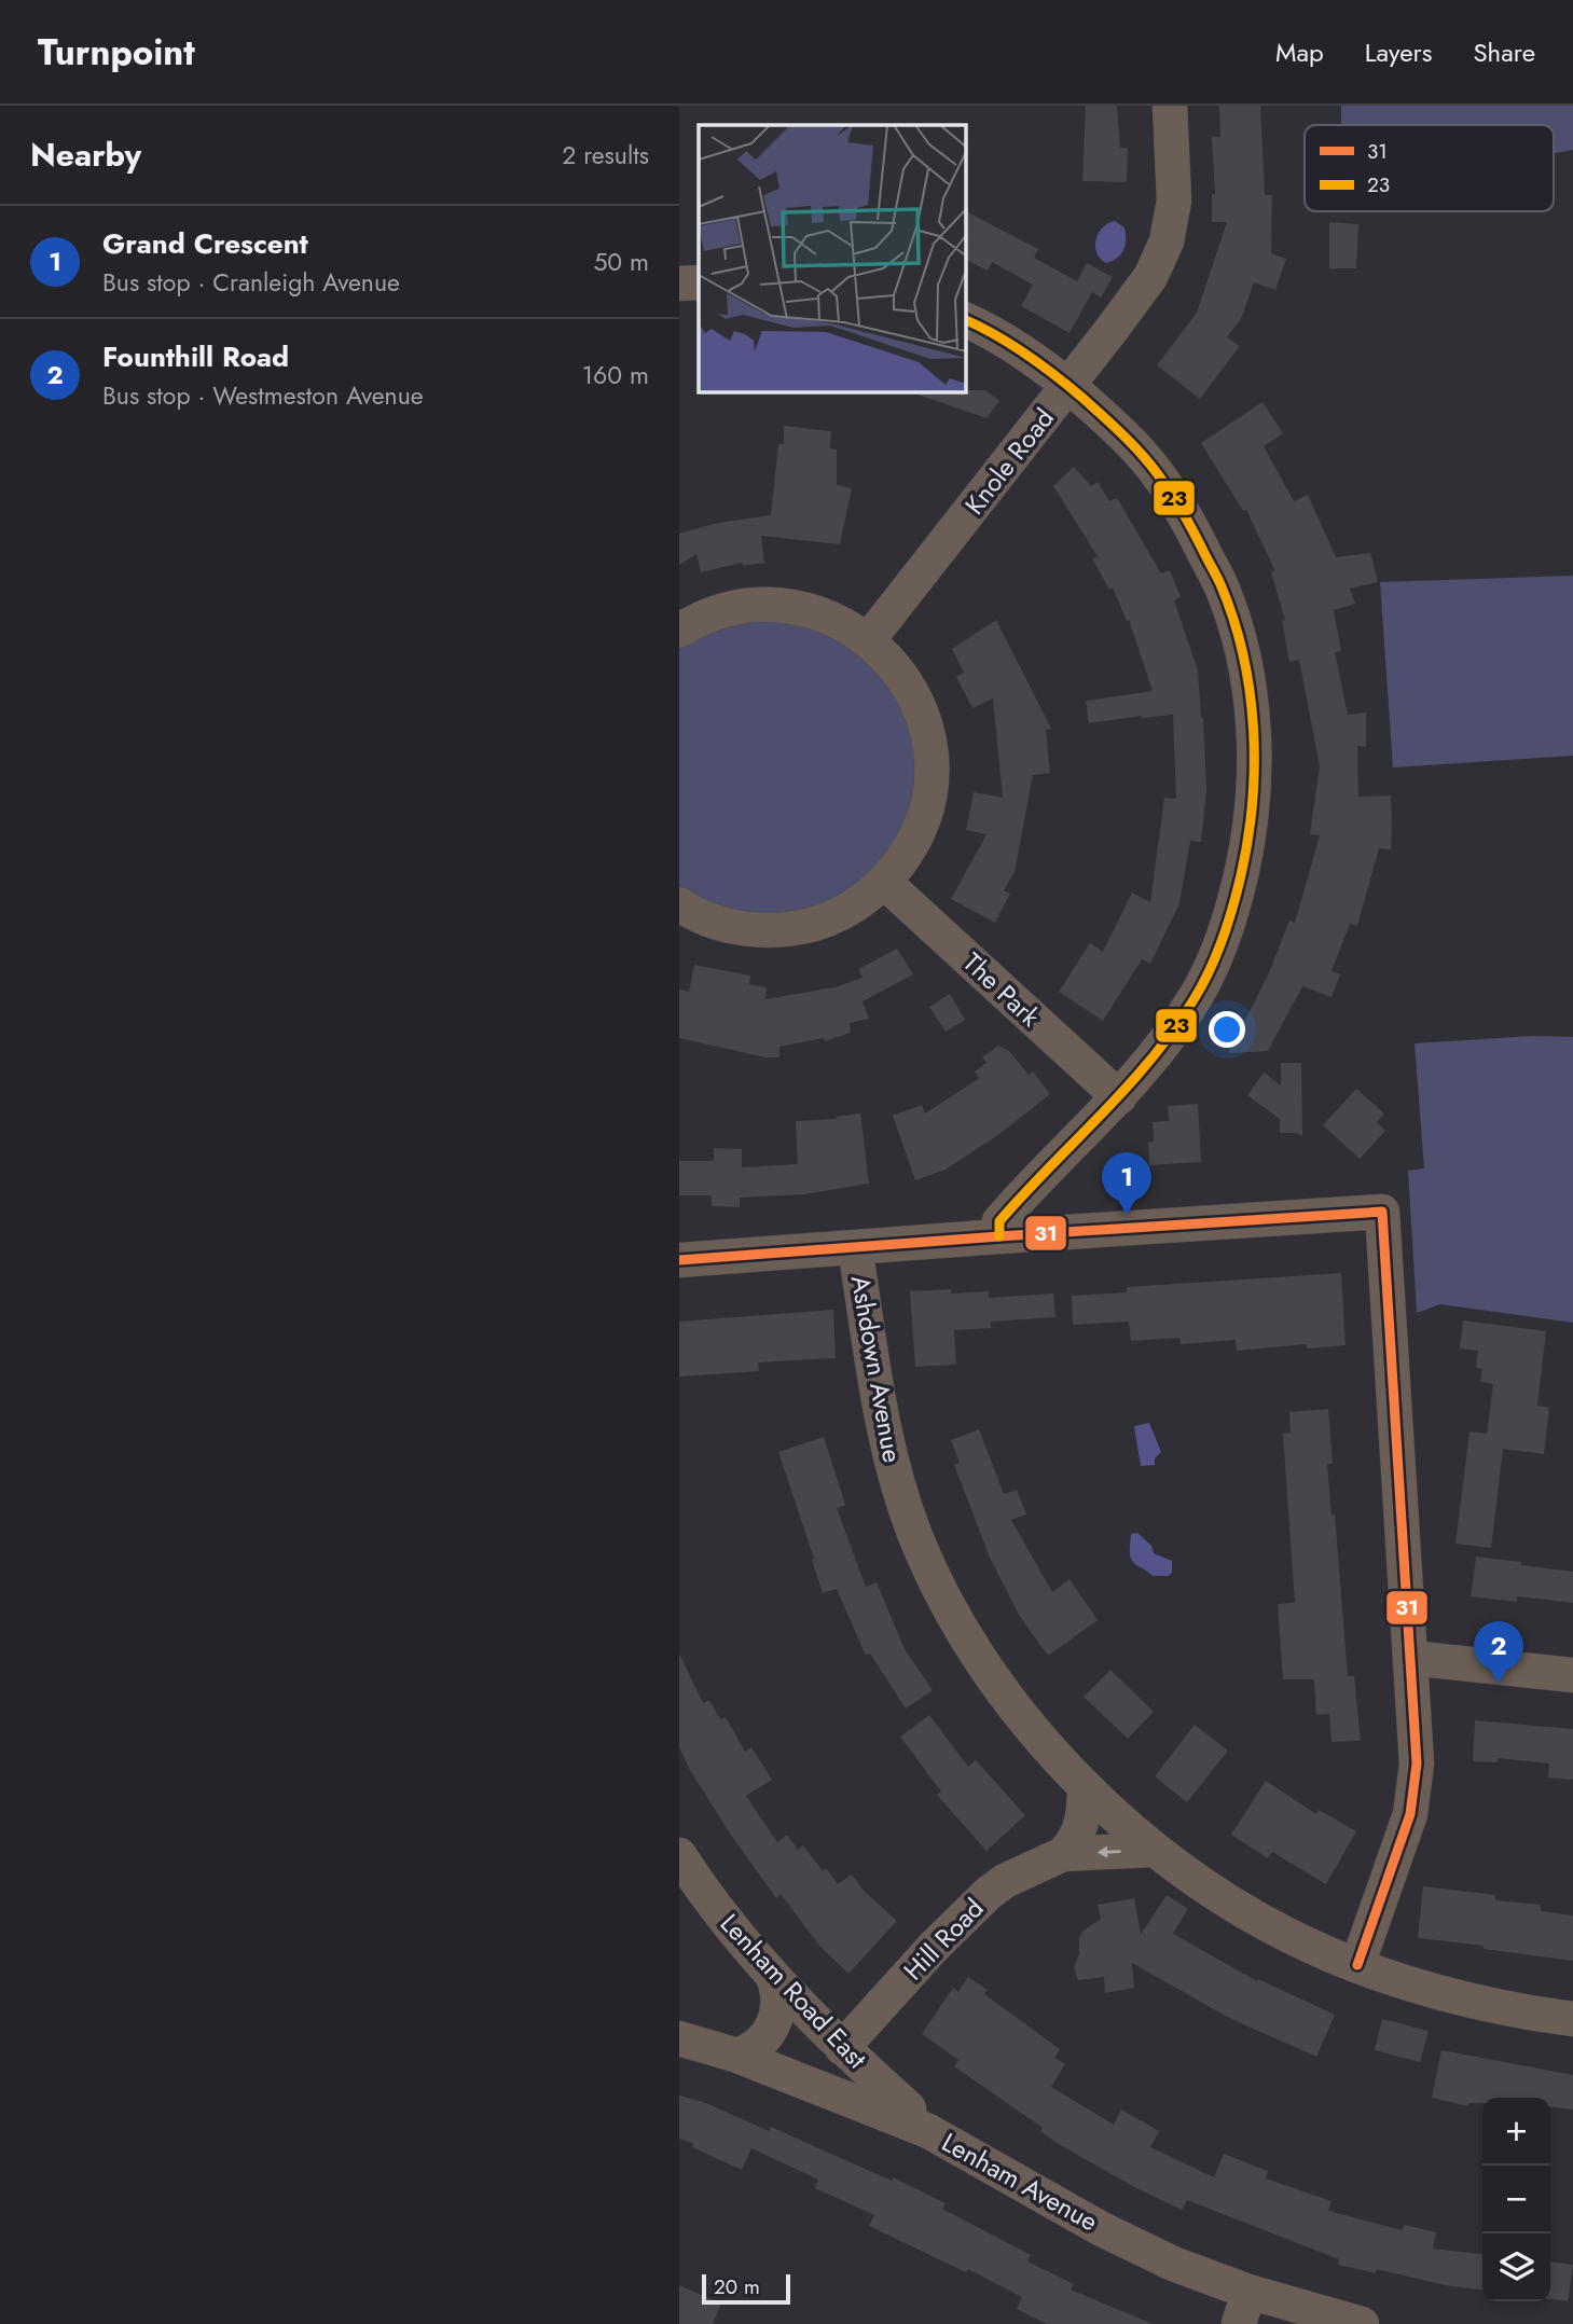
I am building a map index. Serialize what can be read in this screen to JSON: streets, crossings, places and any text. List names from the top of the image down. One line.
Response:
{"streets":{"street":["Knole Road","The Park","Ashdown Avenue","Hill Road","Lenham Road East","Lenham Avenue"]},"crossings":[["Ashdown Avenue","Hill Road"],["Hill Road","Lenham Road East"],["Lenham Road East","Lenham Avenue"]],"lines":["transit line 23","transit line 31"],"legend":["31","23"],"scale_bar":"20 m","page":{"header":"Turnpoint","nav":["Map","Layers","Share"],"heading":["Nearby","2 results"],"list":[{"mark":"1","name":"Grand Crescent","note":"Bus stop · Cranleigh Avenue","value":"50 m"},{"mark":"2","name":"Founthill Road","note":"Bus stop · Westmeston Avenue","value":"160 m"}],"pins":["1","2"],"map_buttons":["+","−"],"scale":"20 m"}}
